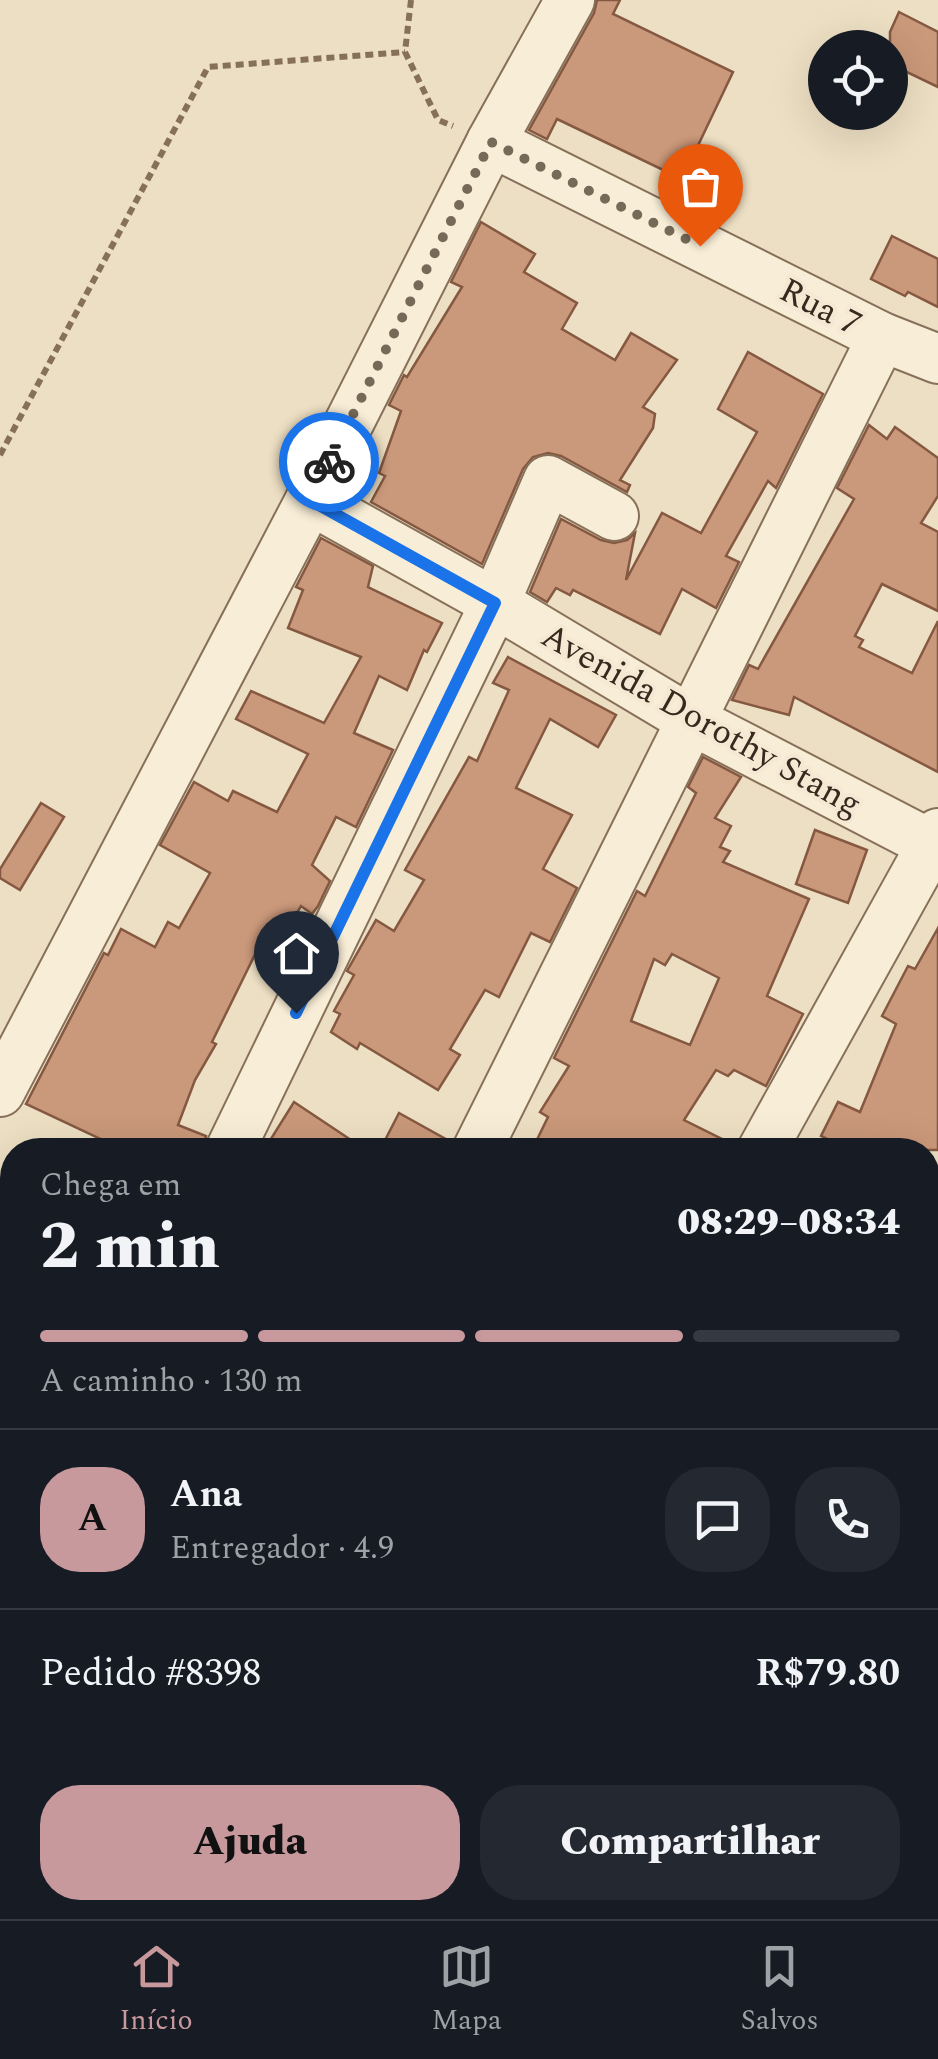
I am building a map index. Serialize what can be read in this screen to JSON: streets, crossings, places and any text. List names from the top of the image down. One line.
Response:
{"streets":{"street":["Rua 7","Avenida Dorothy Stang"]},"page":{"heading":["2 min","Chega em","08:29–08:34"],"panel":["Ana","Entregador · 4.9","Pedido #8398","R$79.80"],"bar":"A caminho · 130 m","round":"A","buttons":["Ajuda","Compartilhar"],"tabs":["Início","Mapa","Salvos"]}}
